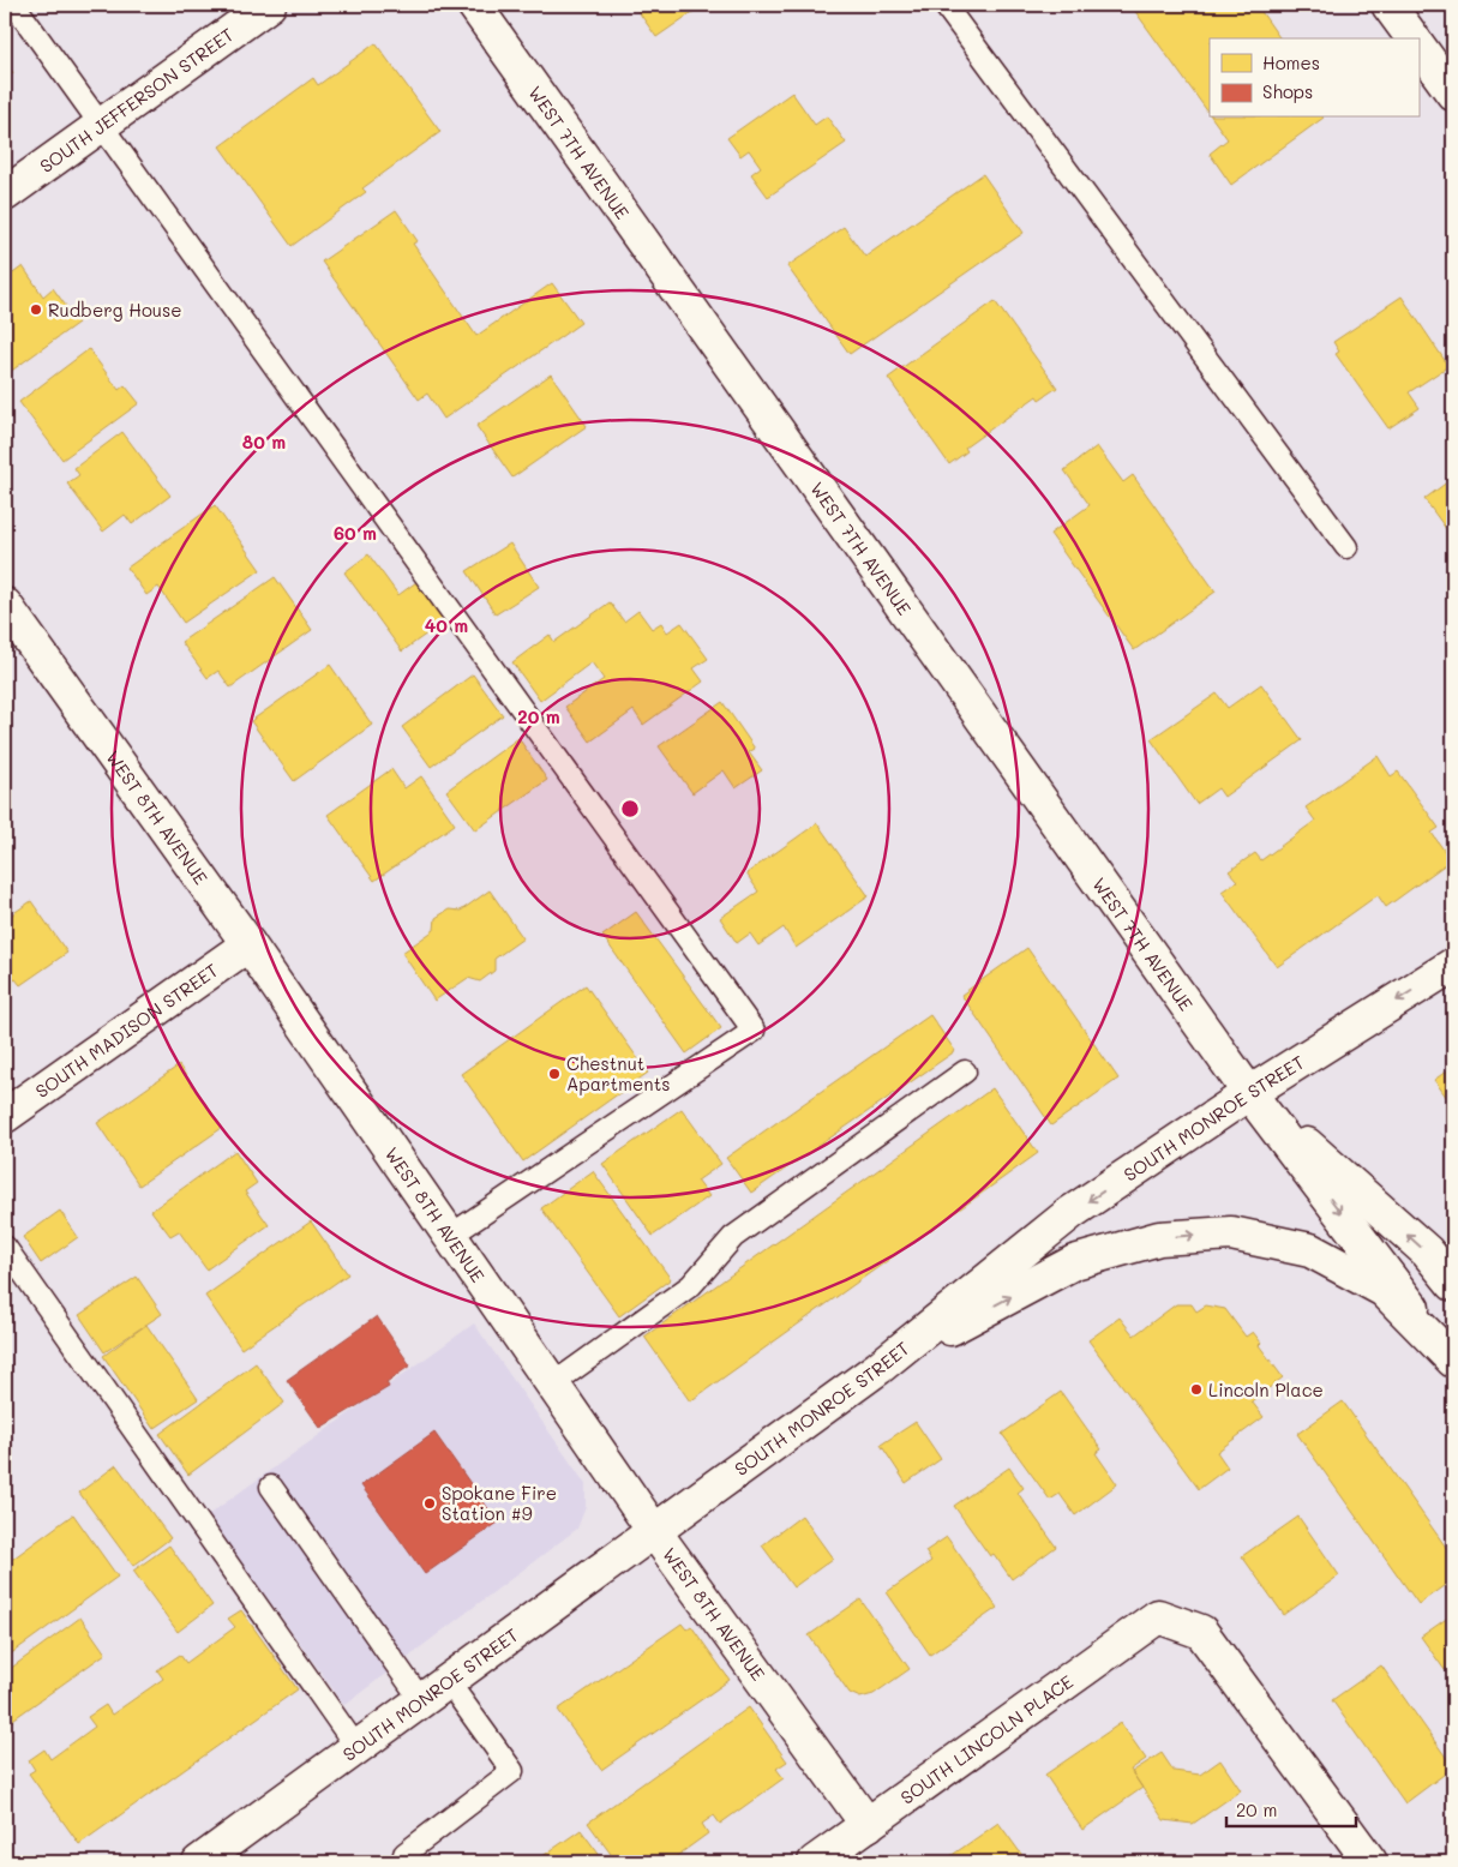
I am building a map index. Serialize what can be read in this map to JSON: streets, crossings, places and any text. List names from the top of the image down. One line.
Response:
{"streets":{"street":["SOUTH JEFFERSON STREET","WEST 7TH AVENUE","WEST 8TH AVENUE","SOUTH MADISON STREET","SOUTH MONROE STREET","SOUTH LINCOLN PLACE"]},"crossings":[["WEST 7TH AVENUE","SOUTH MONROE STREET"],["WEST 8TH AVENUE","SOUTH MADISON STREET"],["WEST 8TH AVENUE","SOUTH MONROE STREET"],["WEST 8TH AVENUE","SOUTH LINCOLN PLACE"]],"one_way":["SOUTH MONROE STREET"],"places":["Rudberg House","Chestnut Apartments","Lincoln Place","Spokane Fire Station #9"],"legend":["Homes","Shops"],"scale_bar":"20 m","rings":["80 m","60 m","40 m","20 m"]}
